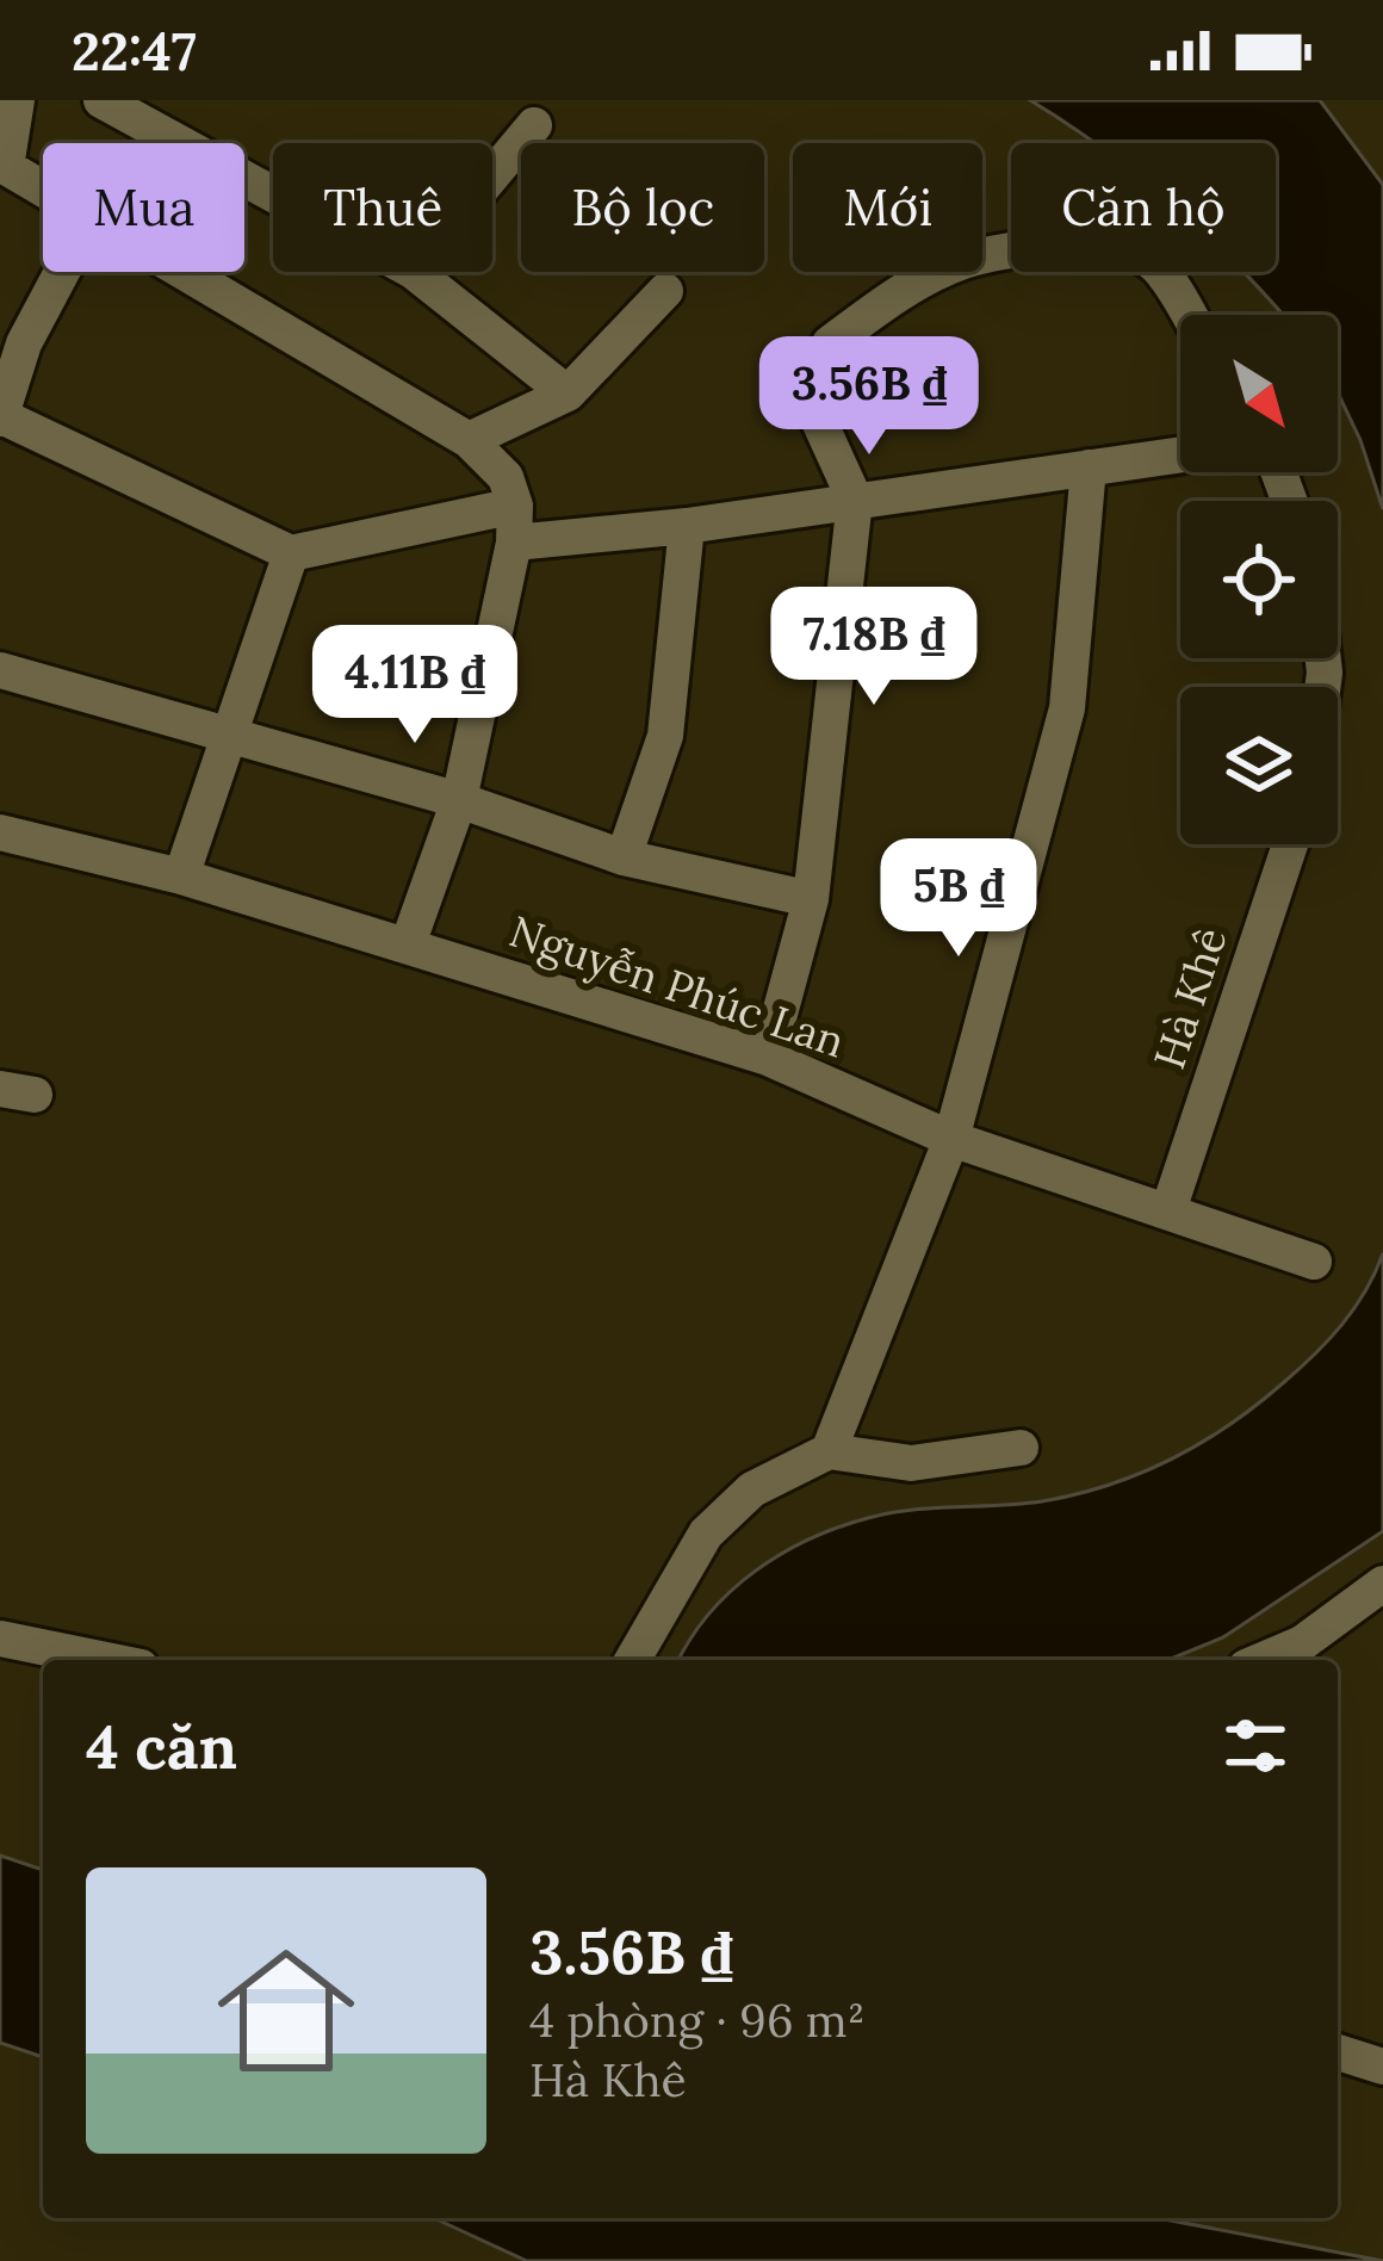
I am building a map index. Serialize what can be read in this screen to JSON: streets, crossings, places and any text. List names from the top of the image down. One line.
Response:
{"streets":{"street":["Nguyễn Phúc Lan","Hà Khê"]},"crossings":[["Nguyễn Phúc Lan","Hà Khê"]],"north":"bottom right","page":{"status":"22:47","chip":["Mua","Thuê","Bộ lọc","Mới","Căn hộ"],"price":["3.56B ₫","7.18B ₫","4.11B ₫","5B ₫"],"heading":"4 căn","list":[{"name":"3.56B ₫","note":"4 phòng · 96 m² · Hà Khê"}]}}
